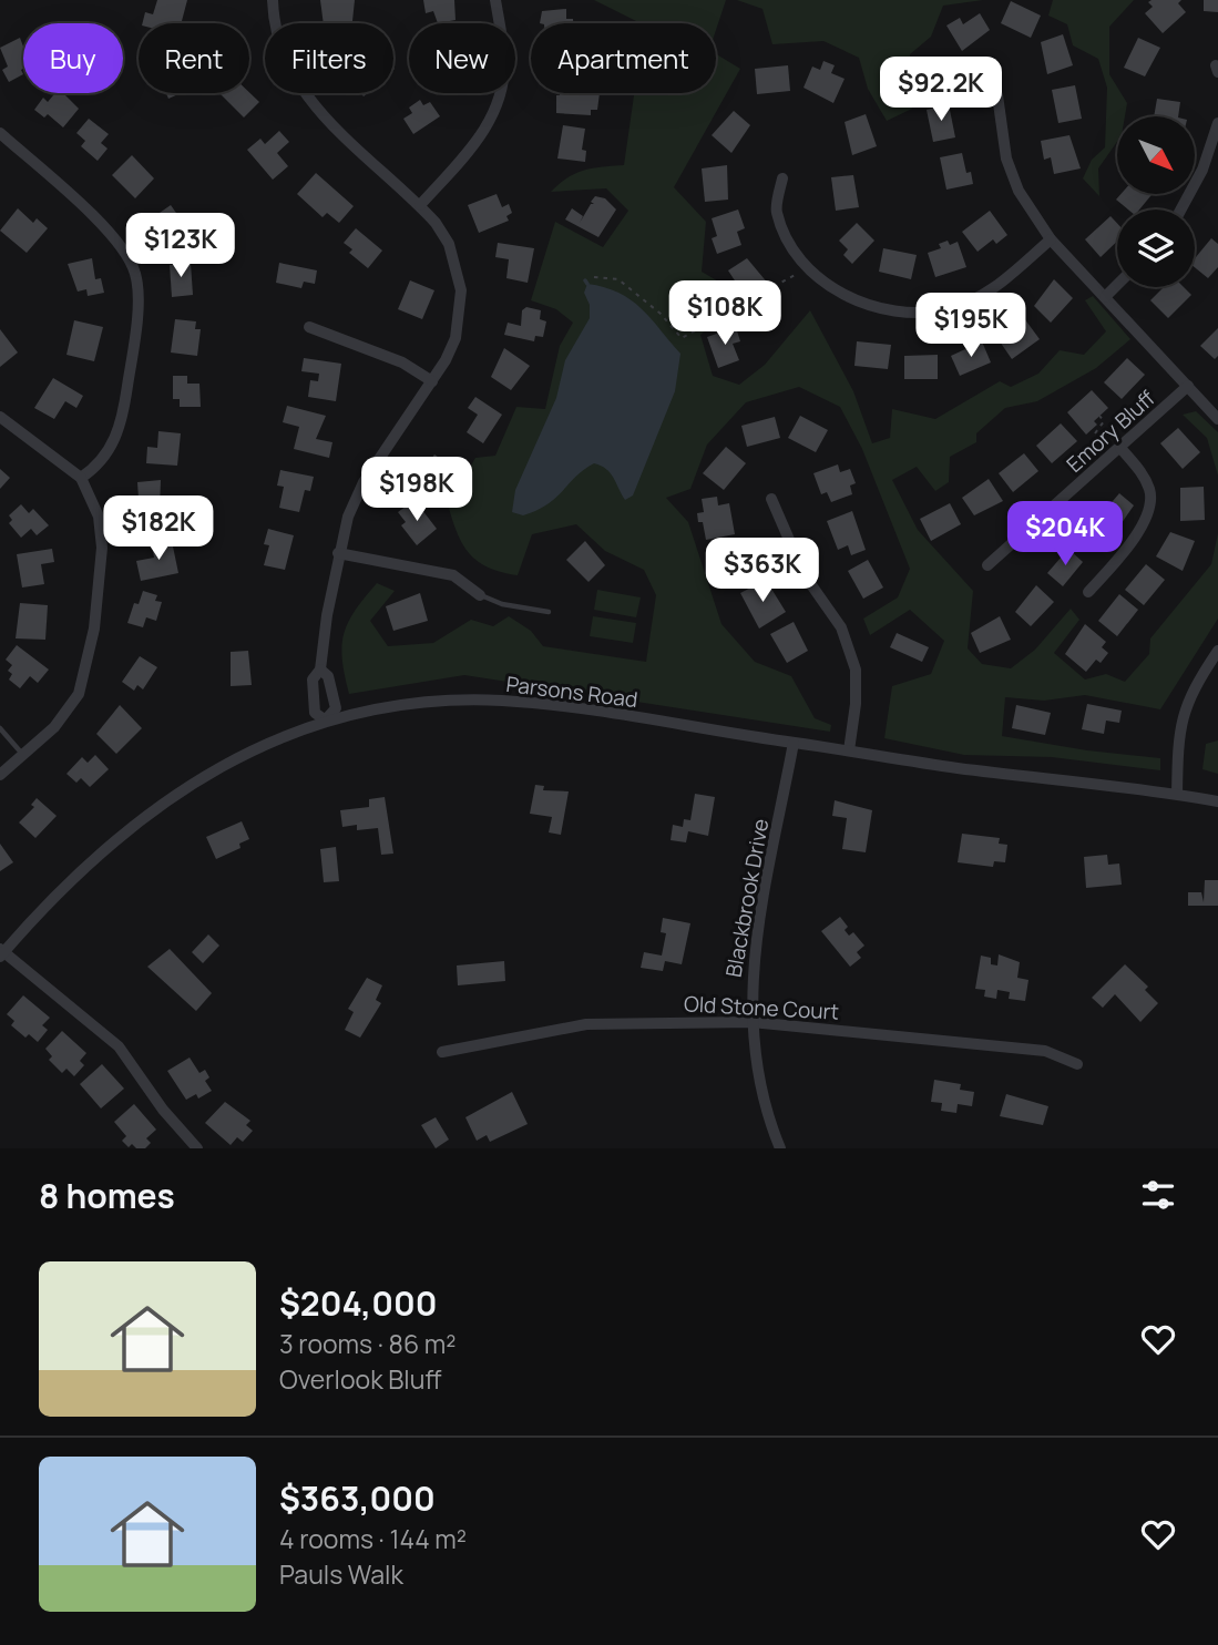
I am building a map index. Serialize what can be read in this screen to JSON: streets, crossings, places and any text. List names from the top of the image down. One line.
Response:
{"streets":{"street":["Emory Bluff","Parsons Road","Blackbrook Drive","Old Stone Court"]},"crossings":[["Parsons Road","Blackbrook Drive"],["Blackbrook Drive","Old Stone Court"]],"north":"bottom right","page":{"chip":["Buy","Rent","Filters","New","Apartment"],"price":["$92.2K","$123K","$108K","$195K","$198K","$182K","$204K","$363K"],"heading":"8 homes","list":[{"name":"$204,000","note":"3 rooms · 86 m² · Overlook Bluff"},{"name":"$363,000","note":"4 rooms · 144 m² · Pauls Walk"}]}}
